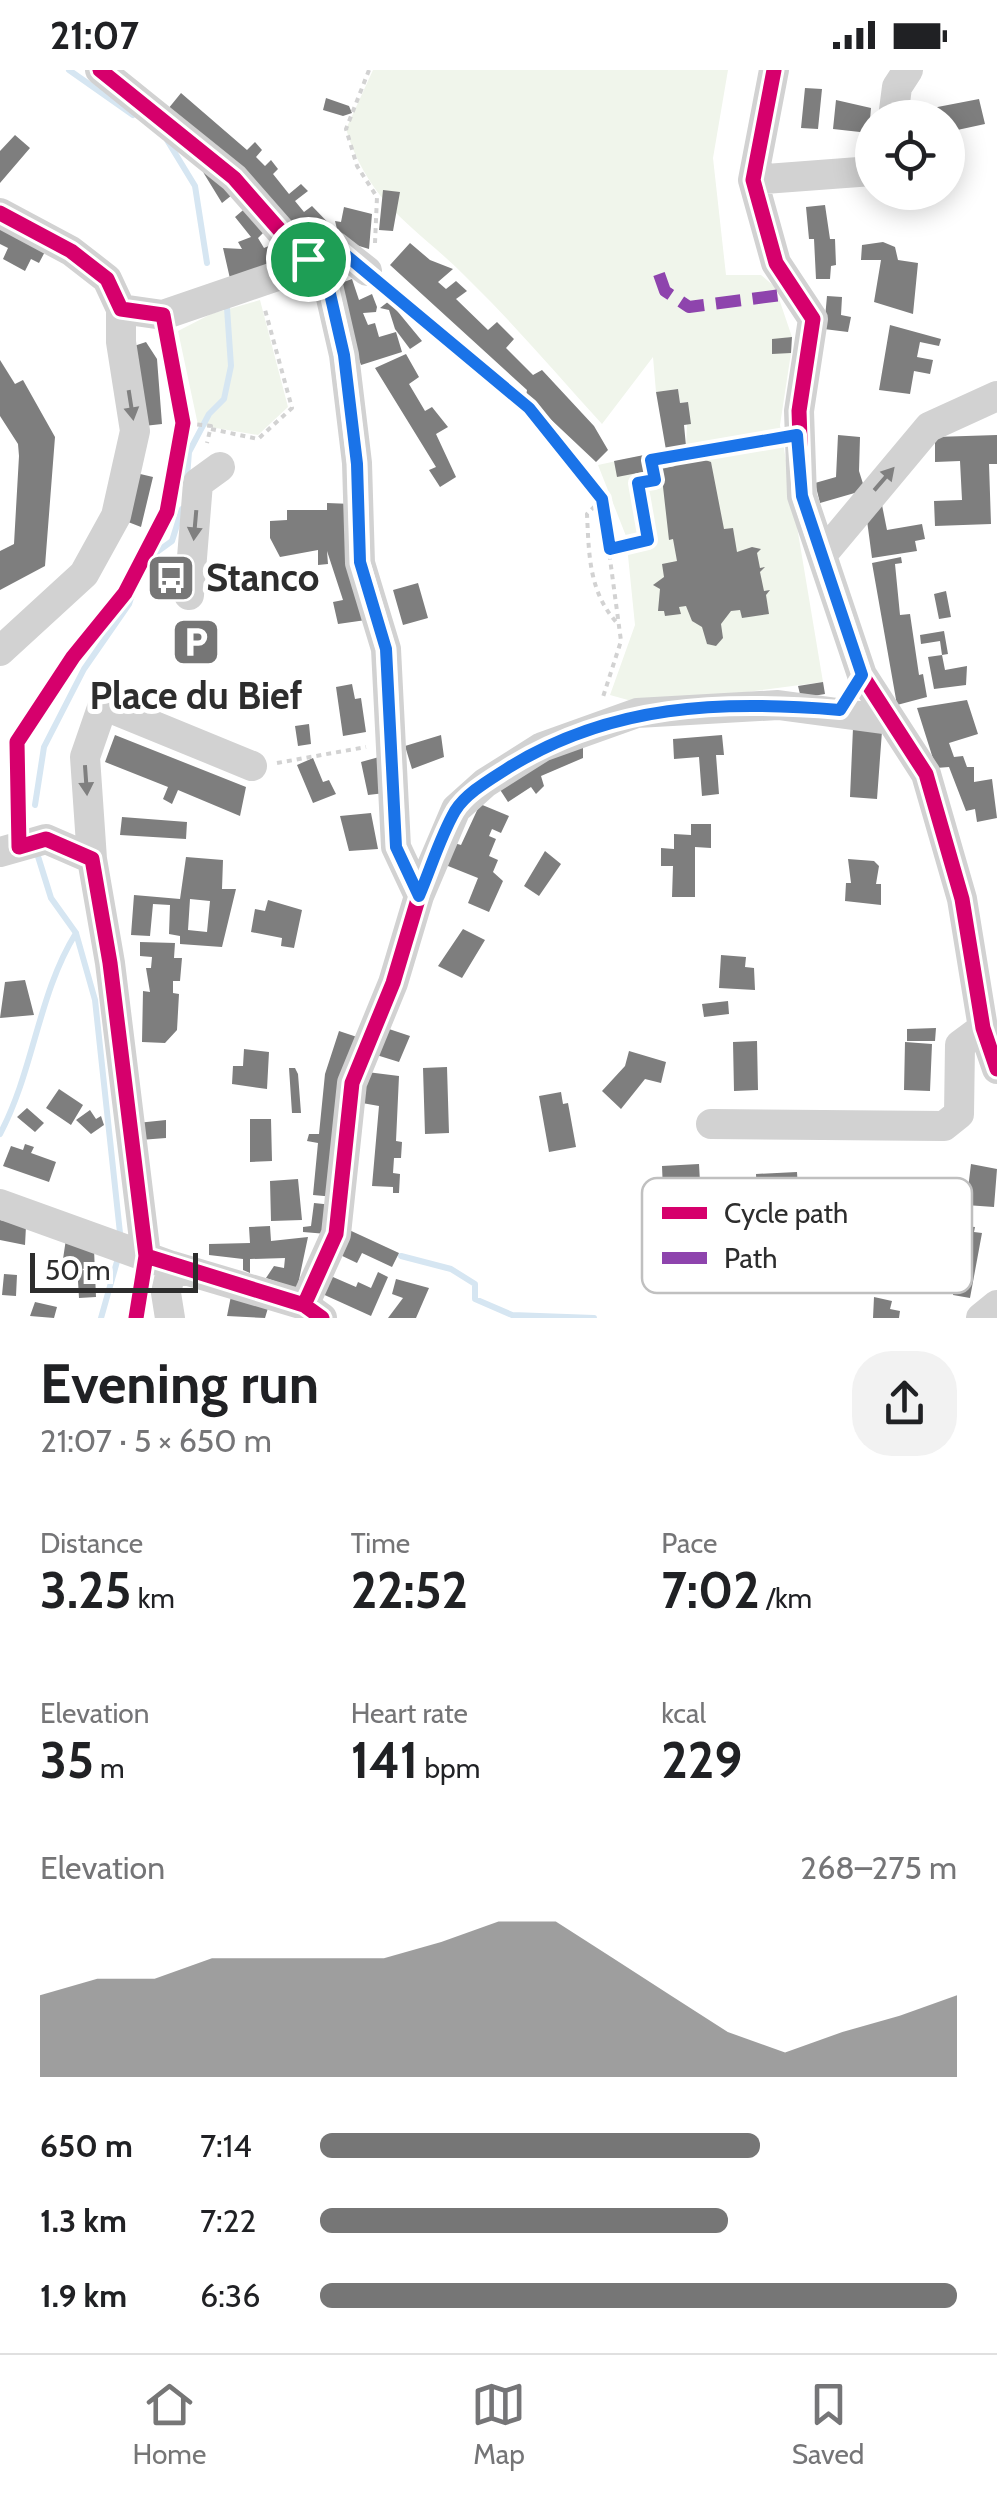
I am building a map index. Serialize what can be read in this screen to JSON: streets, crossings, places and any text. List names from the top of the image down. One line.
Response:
{"places":{"bus stop":["Stanco"],"parking":["Place du Bief"]},"legend":["Cycle path","Path"],"scale_bar":"50 m","page":{"status":"21:07","scale":"50 m","heading":["Evening run","21:07 · 5 × 650 m"],"stats":[["Distance","3.25 km"],["Time","22:52"],["Pace","7:02 /km"],["Elevation","35 m"],["Heart rate","141 bpm"],["kcal","229"]],"chart":["Elevation","268–275 m"],"list":[{"name":"650 m","note":"7:14"},{"name":"1.3 km","note":"7:22"},{"name":"1.9 km","note":"6:36"}],"tabs":["Home","Map","Saved"]}}
